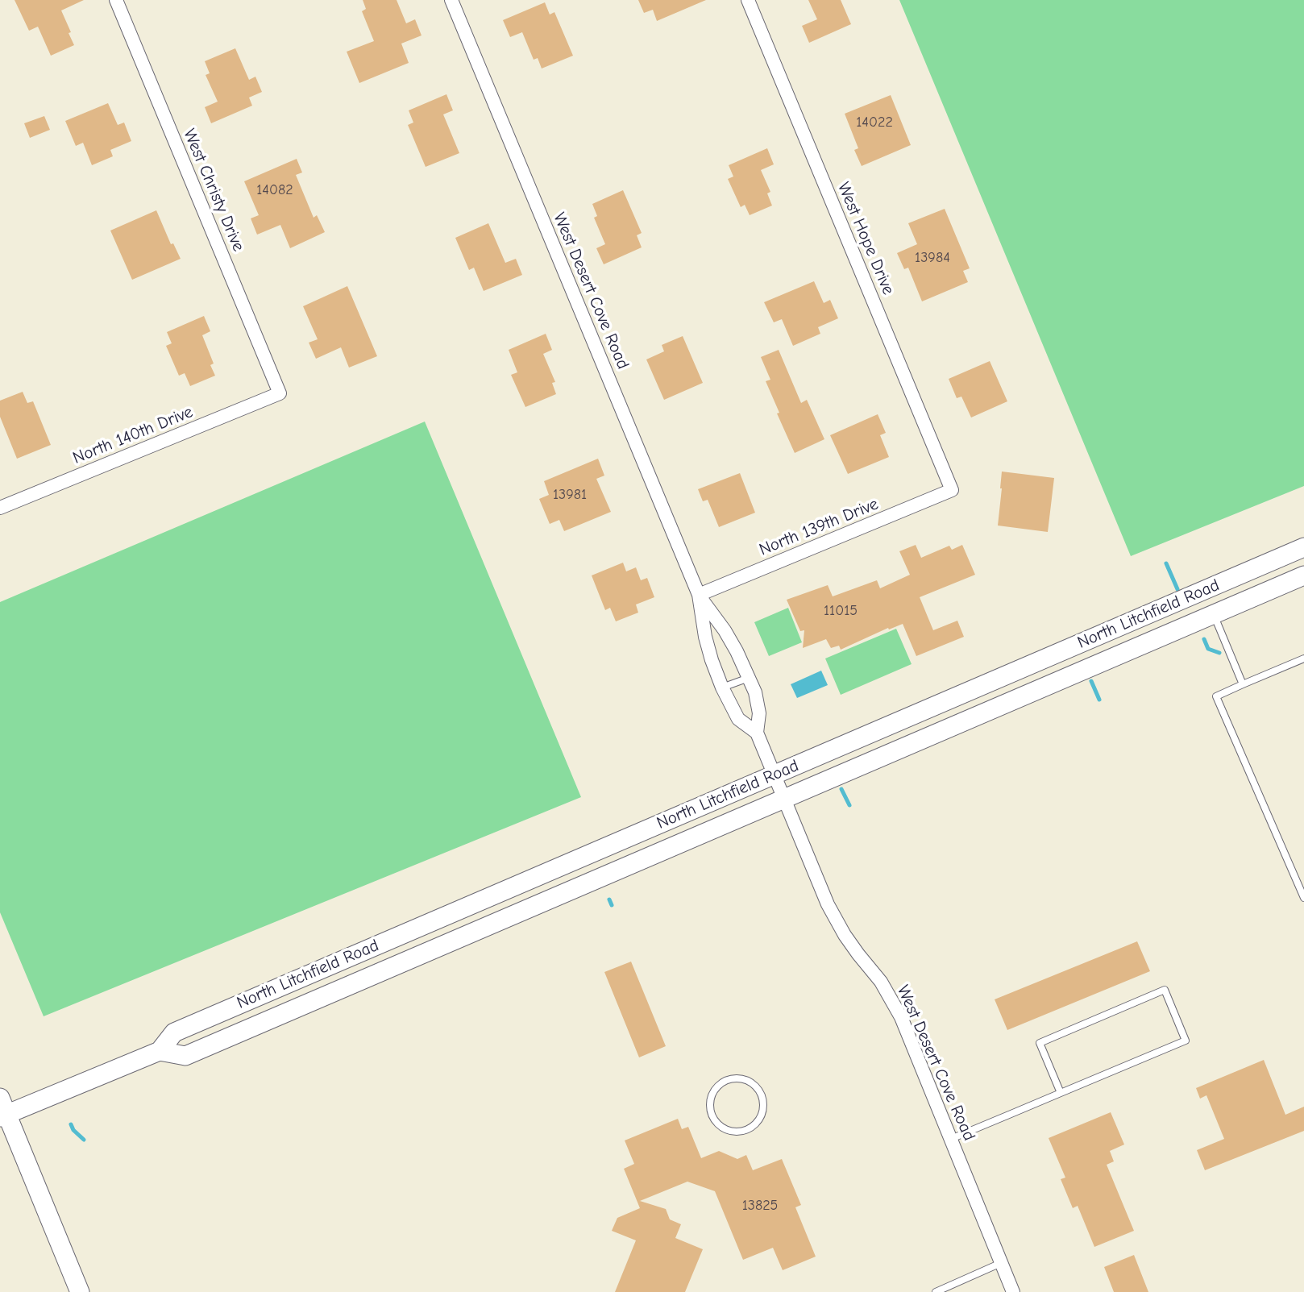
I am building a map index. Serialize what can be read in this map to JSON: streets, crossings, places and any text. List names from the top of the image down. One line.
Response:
{"streets":{"main road":["North Litchfield Road"],"street":["West Christy Drive","West Hope Drive","West Desert Cove Road","North 140th Drive","North 139th Drive"]},"crossings":[["West Christy Drive","North 140th Drive"],["West Hope Drive","North 139th Drive"],["West Desert Cove Road","North 139th Drive"],["West Desert Cove Road","North Litchfield Road"]],"house_numbers":["14022","14082","13984","13981","11015","13825"]}
